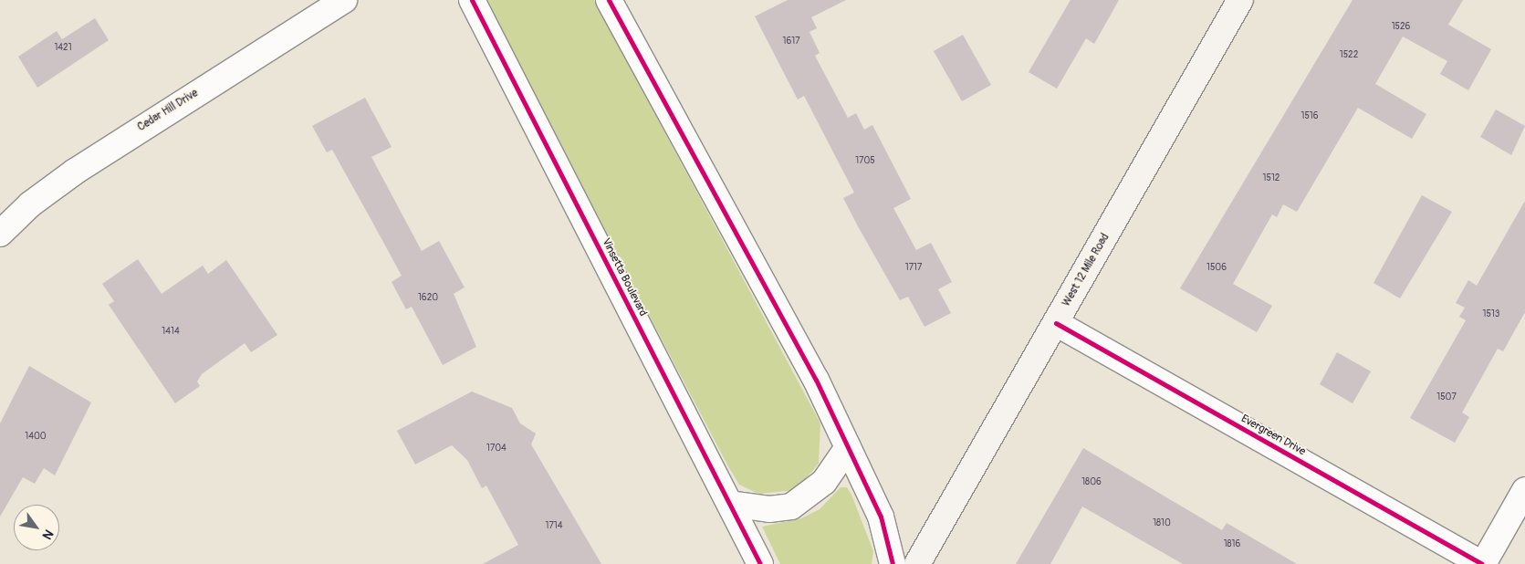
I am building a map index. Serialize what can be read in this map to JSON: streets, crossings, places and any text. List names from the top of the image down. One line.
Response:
{"streets":{"main road":["West 12 Mile Road"],"street":["Cedar Hill Drive","Vinsetta Boulevard","Evergreen Drive"]},"crossings":[["West 12 Mile Road","Evergreen Drive"]],"house_numbers":["1526","1617","1421","1522","1516","1705","1512","1717","1506","1620","1513","1414","1507","1400","1704","1806","1810","1714","1816"],"north":"bottom right"}
